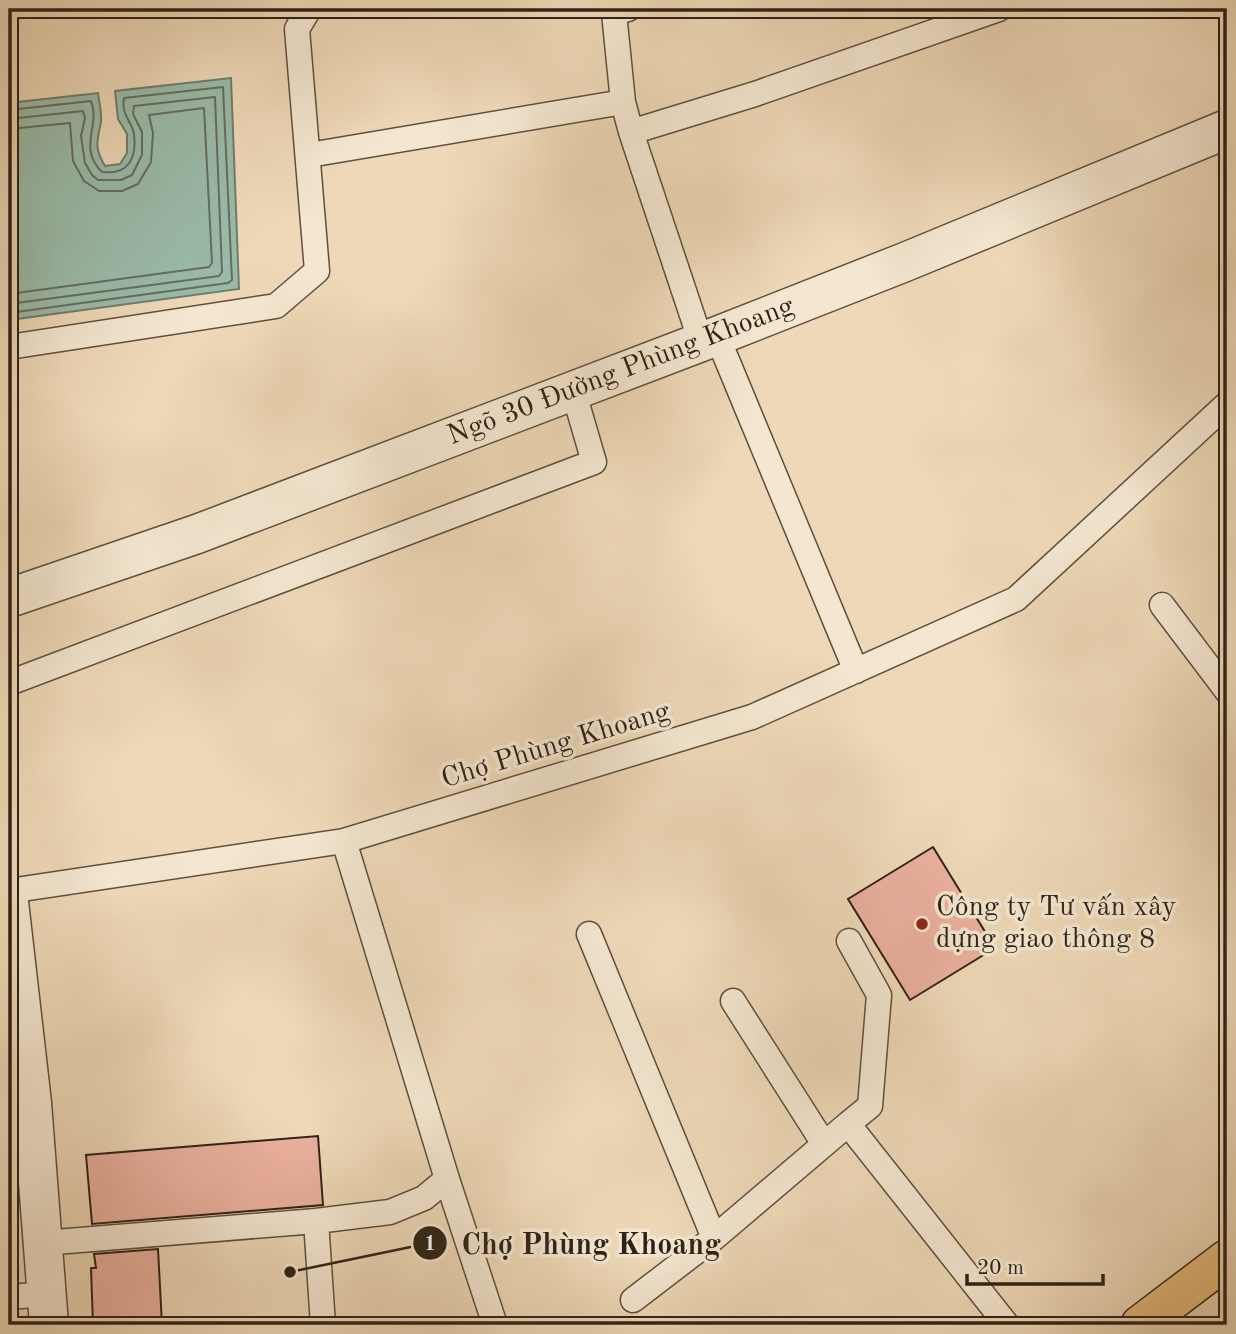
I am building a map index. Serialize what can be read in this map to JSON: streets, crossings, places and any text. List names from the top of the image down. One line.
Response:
{"streets":{"street":["Ngõ 30 Đường Phùng Khoang"],"lane":["Chợ Phùng Khoang"]},"places":["Công ty Tư vấn xây dựng giao thông 8","Chợ Phùng Khoang"],"scale_bar":"20 m"}
